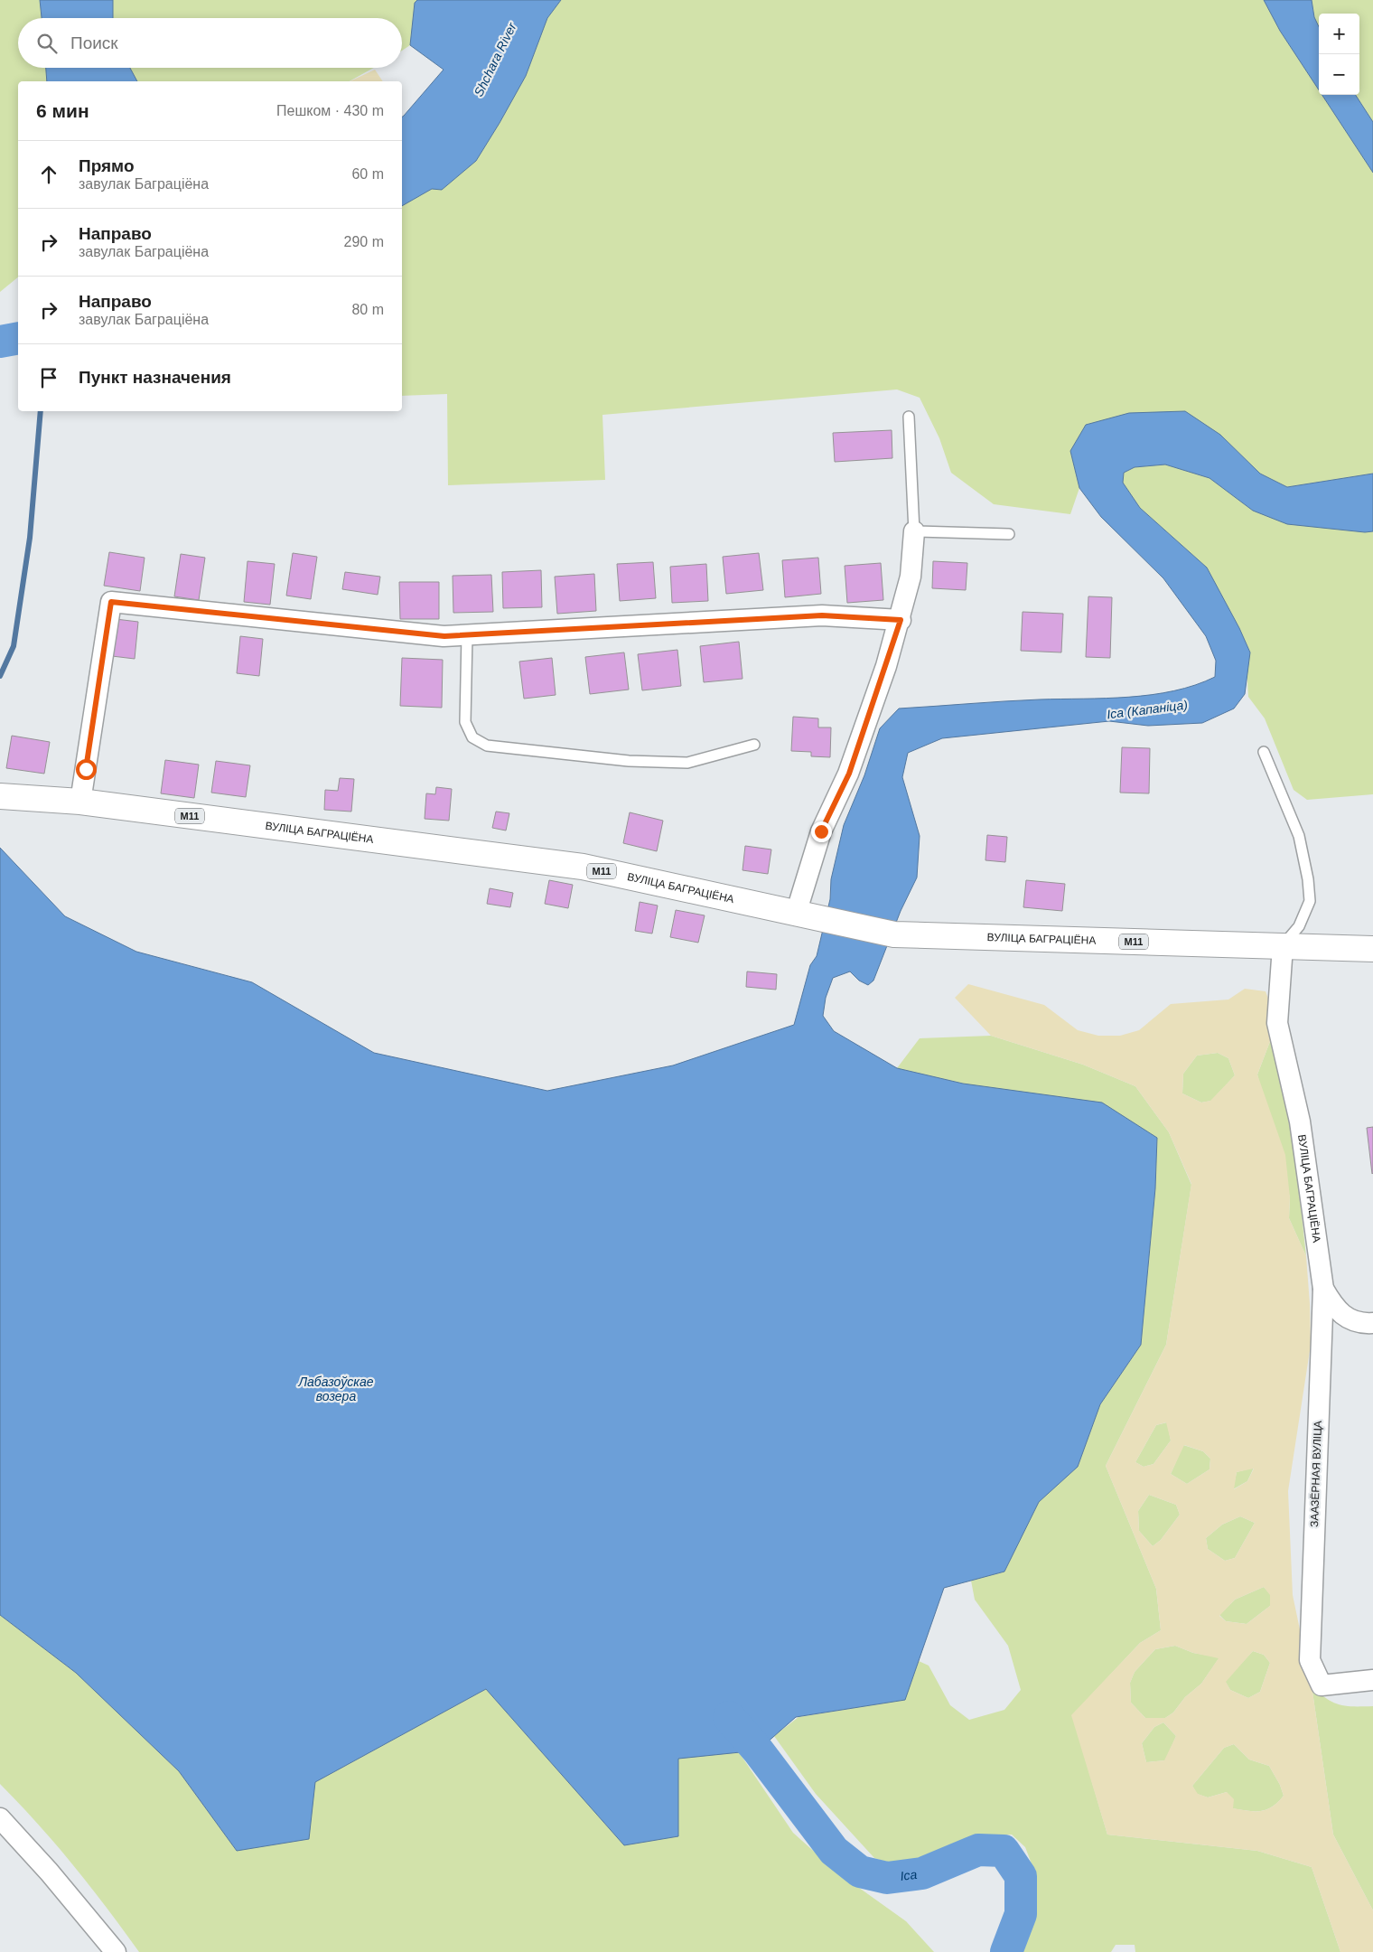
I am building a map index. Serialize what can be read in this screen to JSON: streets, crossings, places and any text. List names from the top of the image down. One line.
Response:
{"streets":{"highway":["М11","ВУЛІЦА БАГРАЦІЁНА"],"street":["ЗААЗЁРНАЯ ВУЛІЦА"]},"crossings":[["ВУЛІЦА БАГРАЦІЁНА","ЗААЗЁРНАЯ ВУЛІЦА"]],"water":["Shchara River","Іса (Капаніца)","Лабазоўскае возера","Іса"],"page":{"map_buttons":["+","−"],"search":"Поиск","heading":["6 мин","Пешком · 430 m"],"list":[["Прямо","завулак Баграціёна","60 m"],["Направо","завулак Баграціёна","290 m"],["Направо","завулак Баграціёна","80 m"],"Пункт назначения"]}}
